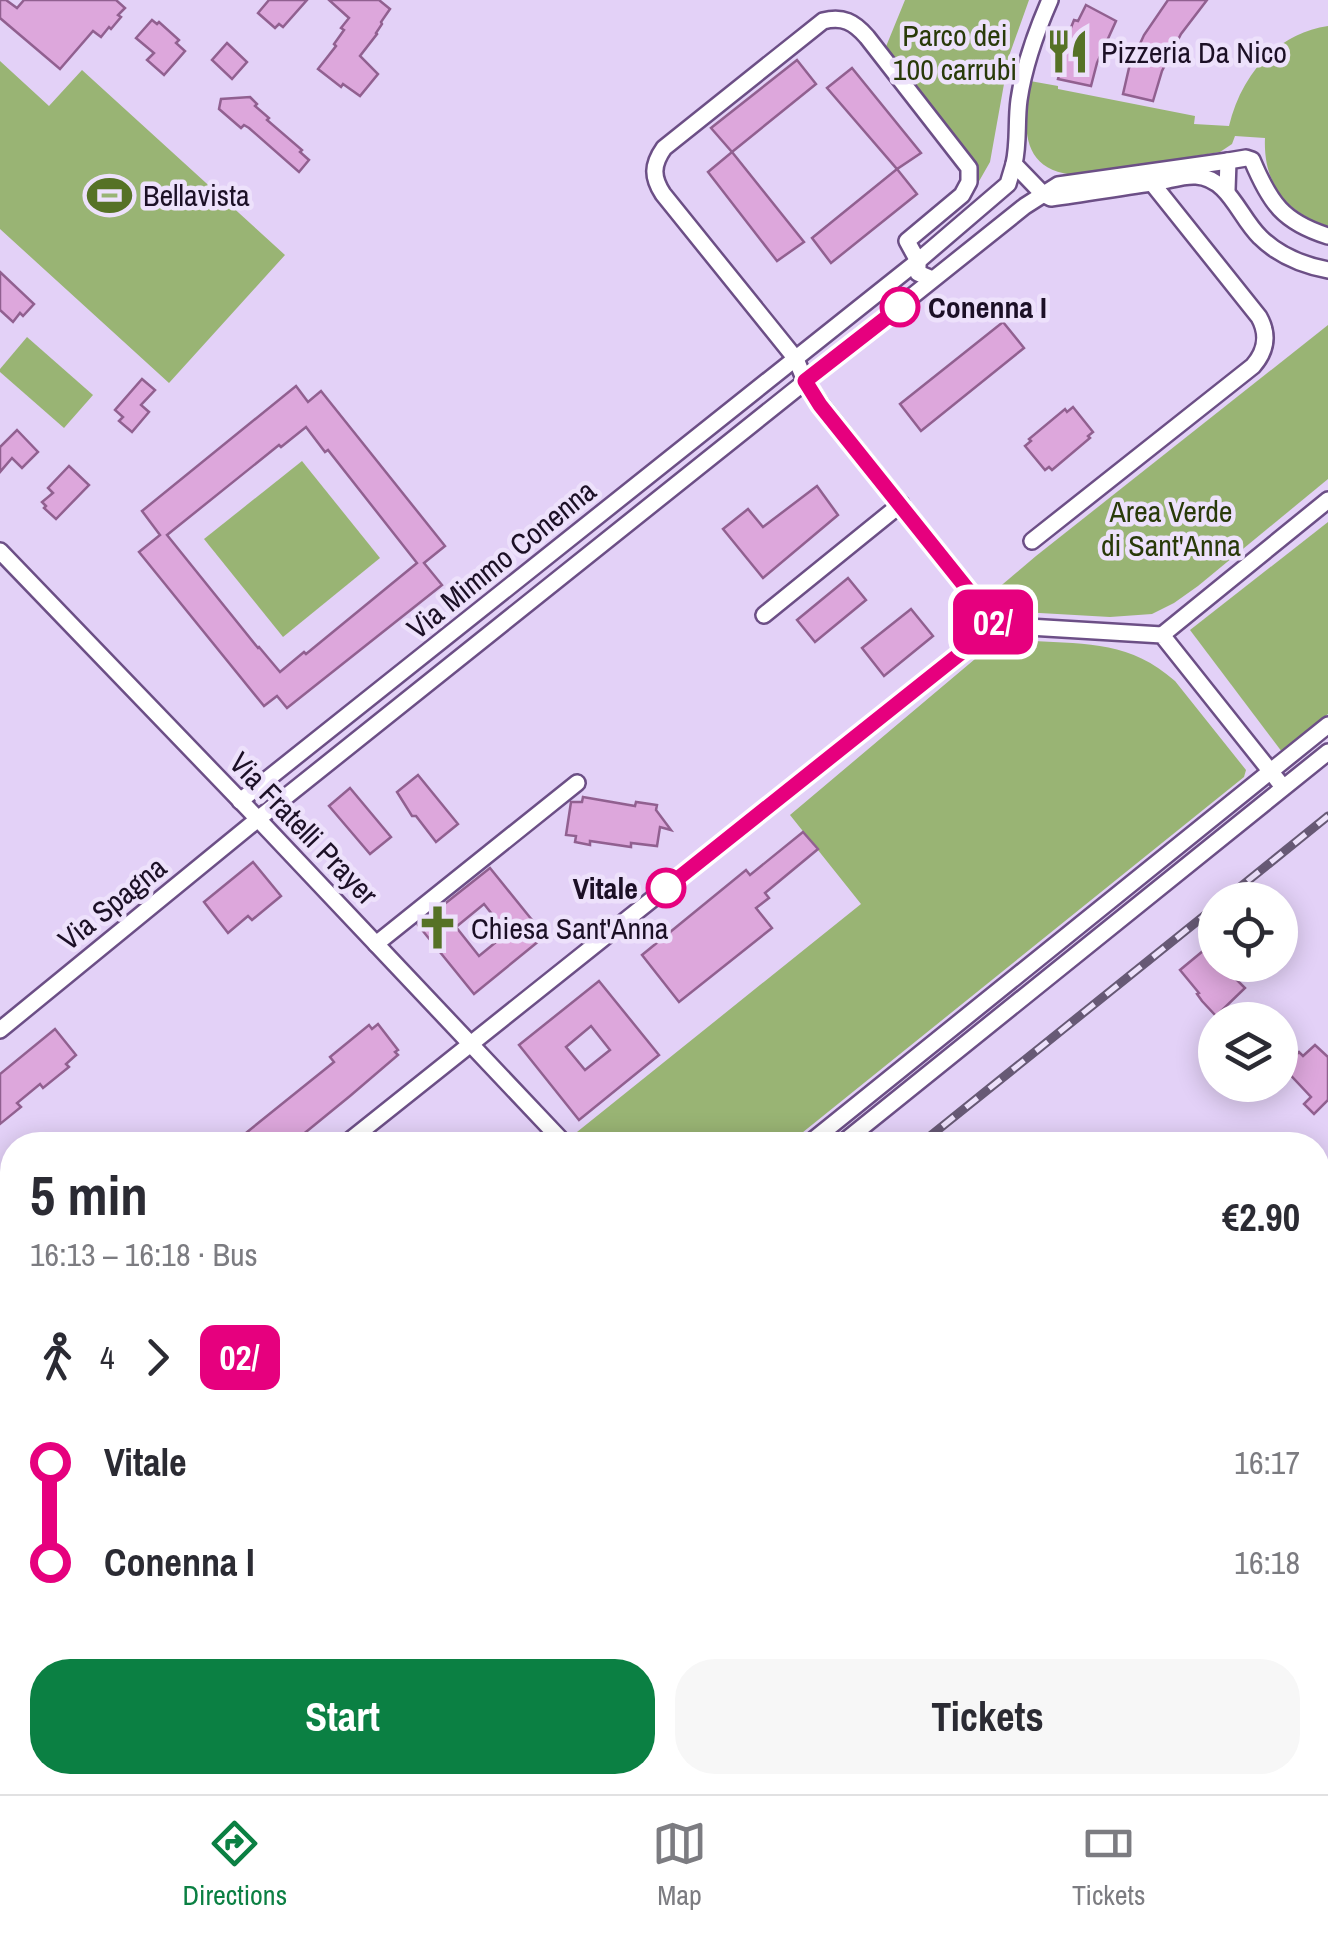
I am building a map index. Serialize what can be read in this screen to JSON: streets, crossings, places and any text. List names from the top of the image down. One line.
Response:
{"streets":{"street":["Via Mimmo Conenna","Via Fratelli Prayer","Via Spagna"]},"crossings":[["Via Mimmo Conenna","Via Fratelli Prayer"],["Via Mimmo Conenna","Via Spagna"],["Via Fratelli Prayer","Via Spagna"]],"parks":["Parco dei 100 carrubi","Area Verde di Sant'Anna"],"places":{"restaurant":["Pizzeria Da Nico"],"sports":["Bellavista"],"other":["Conenna I","Vitale"],"church":["Chiesa Sant'Anna"]},"lines":["bus line 02/"],"page":{"on_map":"02/","heading":["5 min","16:13 – 16:18 · Bus","€2.90"],"legs":["4","02/"],"list":[{"name":"Vitale","value":"16:17"},{"name":"Conenna I","value":"16:18"}],"buttons":["Start","Tickets"],"tabs":["Directions","Map","Tickets"]}}
